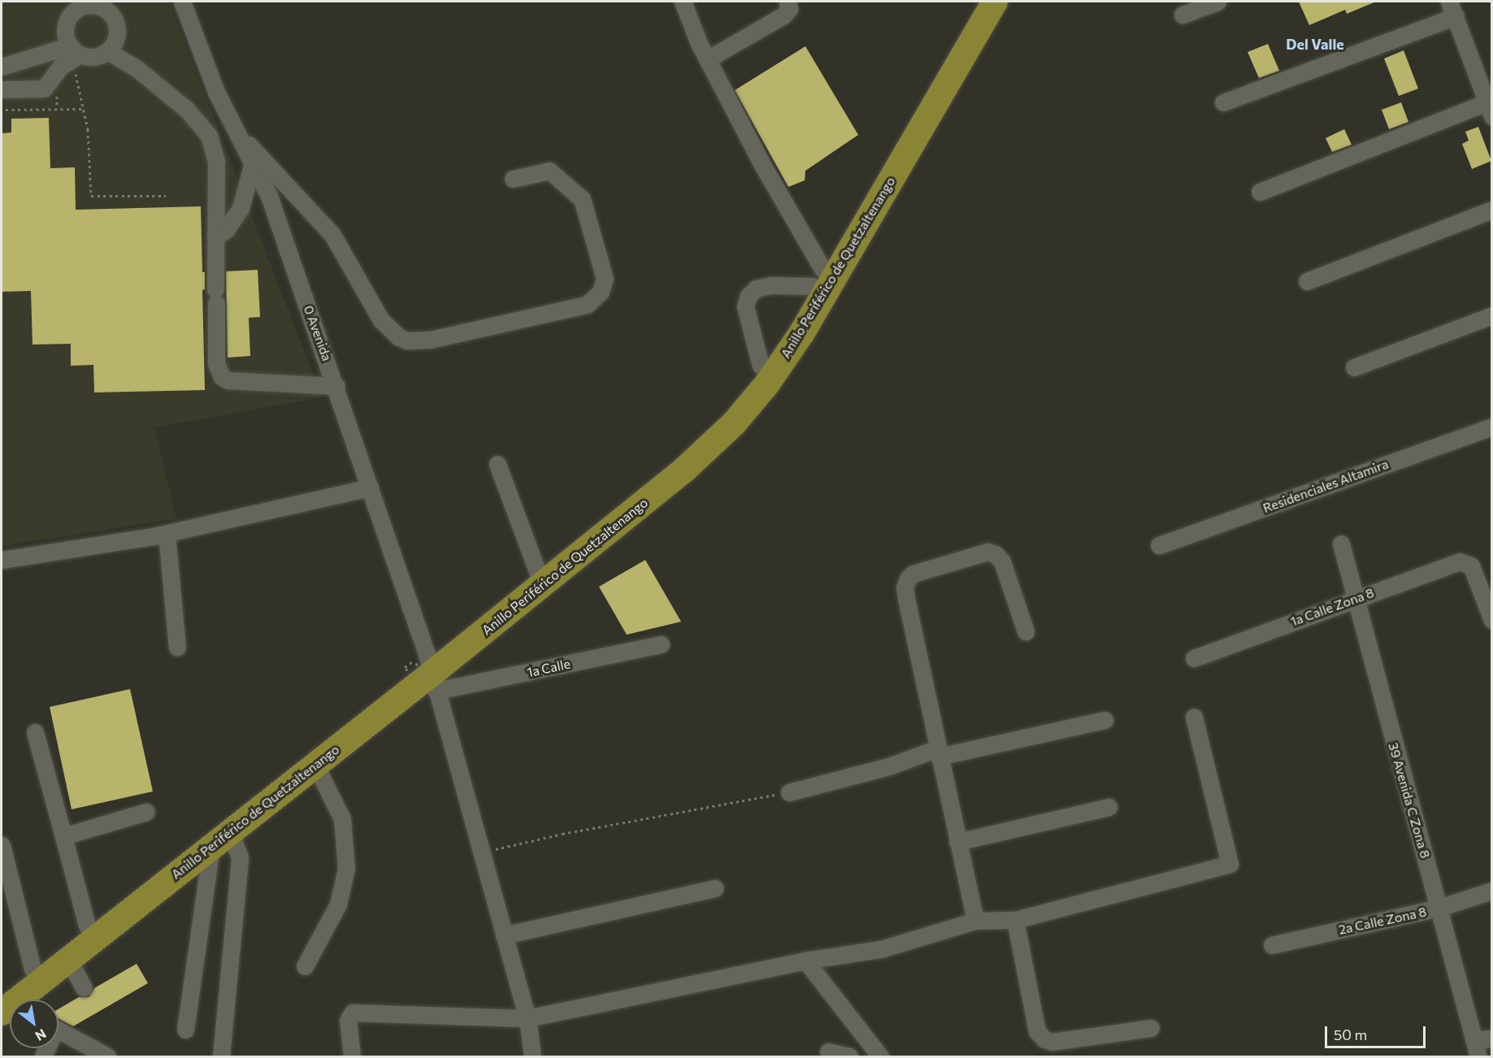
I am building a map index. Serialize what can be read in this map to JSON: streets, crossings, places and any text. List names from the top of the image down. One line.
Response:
{"streets":{"highway":["Anillo Periférico de Quetzaltenango"],"street":["0 Avenida","Residenciales Altamira","1a Calle Zona 8","1a Calle","39 Avenida C Zona 8","2a Calle Zona 8"]},"crossings":[["Anillo Periférico de Quetzaltenango","0 Avenida"],["Anillo Periférico de Quetzaltenango","1a Calle"],["0 Avenida","1a Calle"],["1a Calle Zona 8","39 Avenida C Zona 8"],["39 Avenida C Zona 8","2a Calle Zona 8"]],"districts":["Del Valle"],"scale_bar":"50 m","north":"bottom right"}
